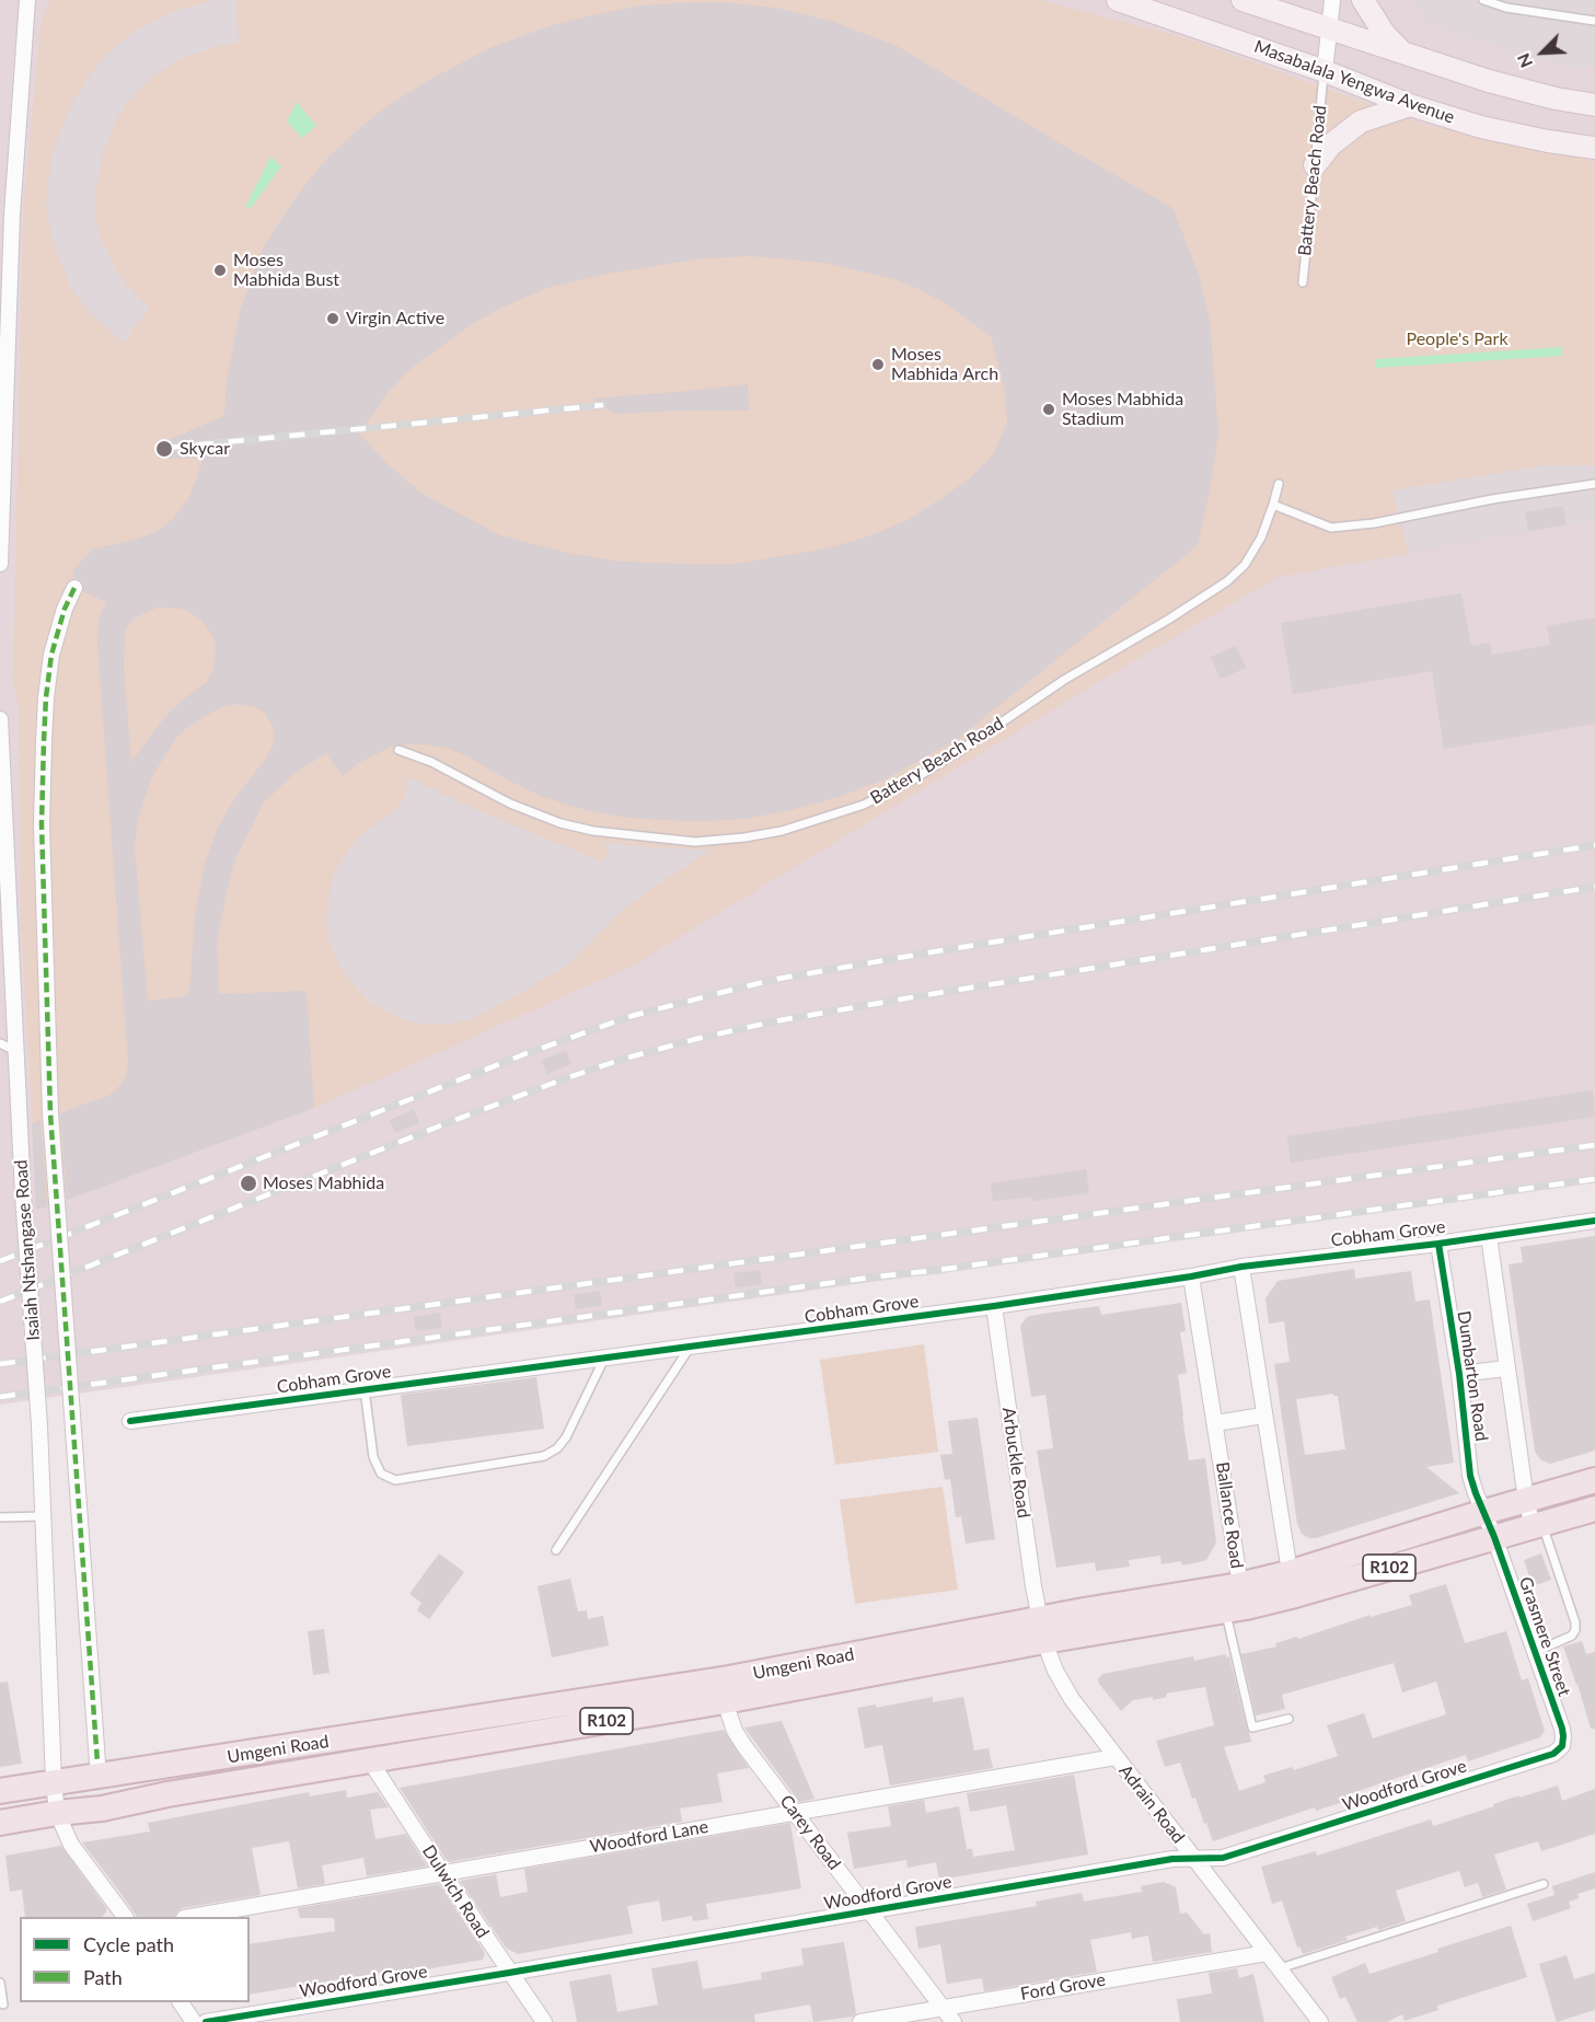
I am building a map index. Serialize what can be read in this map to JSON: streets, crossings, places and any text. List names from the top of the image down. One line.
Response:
{"streets":{"main road":["Masabalala Yengwa Avenue","R102","Umgeni Road"],"street":["Battery Beach Road","Cobham Grove","Isaiah Ntshangase Road","Dumbarton Road","Arbuckle Road","Ballance Road","Grasmere Street","Woodford Grove","Adrain Road","Carey Road","Woodford Lane","Dulwich Road","Ford Grove"]},"crossings":[["Masabalala Yengwa Avenue","Battery Beach Road"],["Cobham Grove","Dumbarton Road"],["Cobham Grove","Arbuckle Road"],["Cobham Grove","Ballance Road"],["Isaiah Ntshangase Road","Umgeni Road"],["Dumbarton Road","Grasmere Street"],["Dumbarton Road","Umgeni Road"],["Arbuckle Road","Umgeni Road"],["Arbuckle Road","Adrain Road"],["Ballance Road","Umgeni Road"],["Grasmere Street","Umgeni Road"],["Grasmere Street","Woodford Grove"],["Umgeni Road","Adrain Road"],["Umgeni Road","Carey Road"],["Umgeni Road","Dulwich Road"],["Woodford Grove","Adrain Road"],["Woodford Grove","Carey Road"],["Woodford Grove","Dulwich Road"],["Adrain Road","Woodford Lane"],["Adrain Road","Ford Grove"],["Carey Road","Woodford Lane"],["Carey Road","Ford Grove"],["Woodford Lane","Dulwich Road"]],"parks":["People's Park"],"places":["Moses Mabhida Bust","Virgin Active","Moses Mabhida Arch","Moses Mabhida Stadium","Skycar","Moses Mabhida"],"legend":["Cycle path","Path"],"north":"bottom left"}
